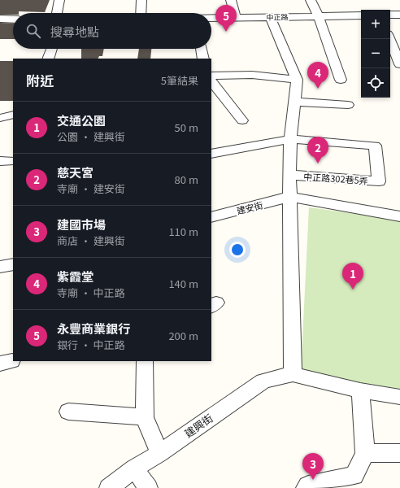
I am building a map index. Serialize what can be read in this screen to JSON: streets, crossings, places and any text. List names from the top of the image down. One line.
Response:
{"streets":{"street":["中正路","中正路302巷5弄","建安街","建興街"]},"page":{"pins":["5","4","2","1","3"],"map_buttons":["+","−"],"search":"搜尋地點","heading":["附近","5筆結果"],"list":[{"mark":"1","name":"交通公園","note":"公園 · 建興街","value":"50 m"},{"mark":"2","name":"慈天宮","note":"寺廟 · 建安街","value":"80 m"},{"mark":"3","name":"建國市場","note":"商店 · 建興街","value":"110 m"},{"mark":"4","name":"紫霞堂","note":"寺廟 · 中正路","value":"140 m"},{"mark":"5","name":"永豐商業銀行","note":"銀行 · 中正路","value":"200 m"}]}}
